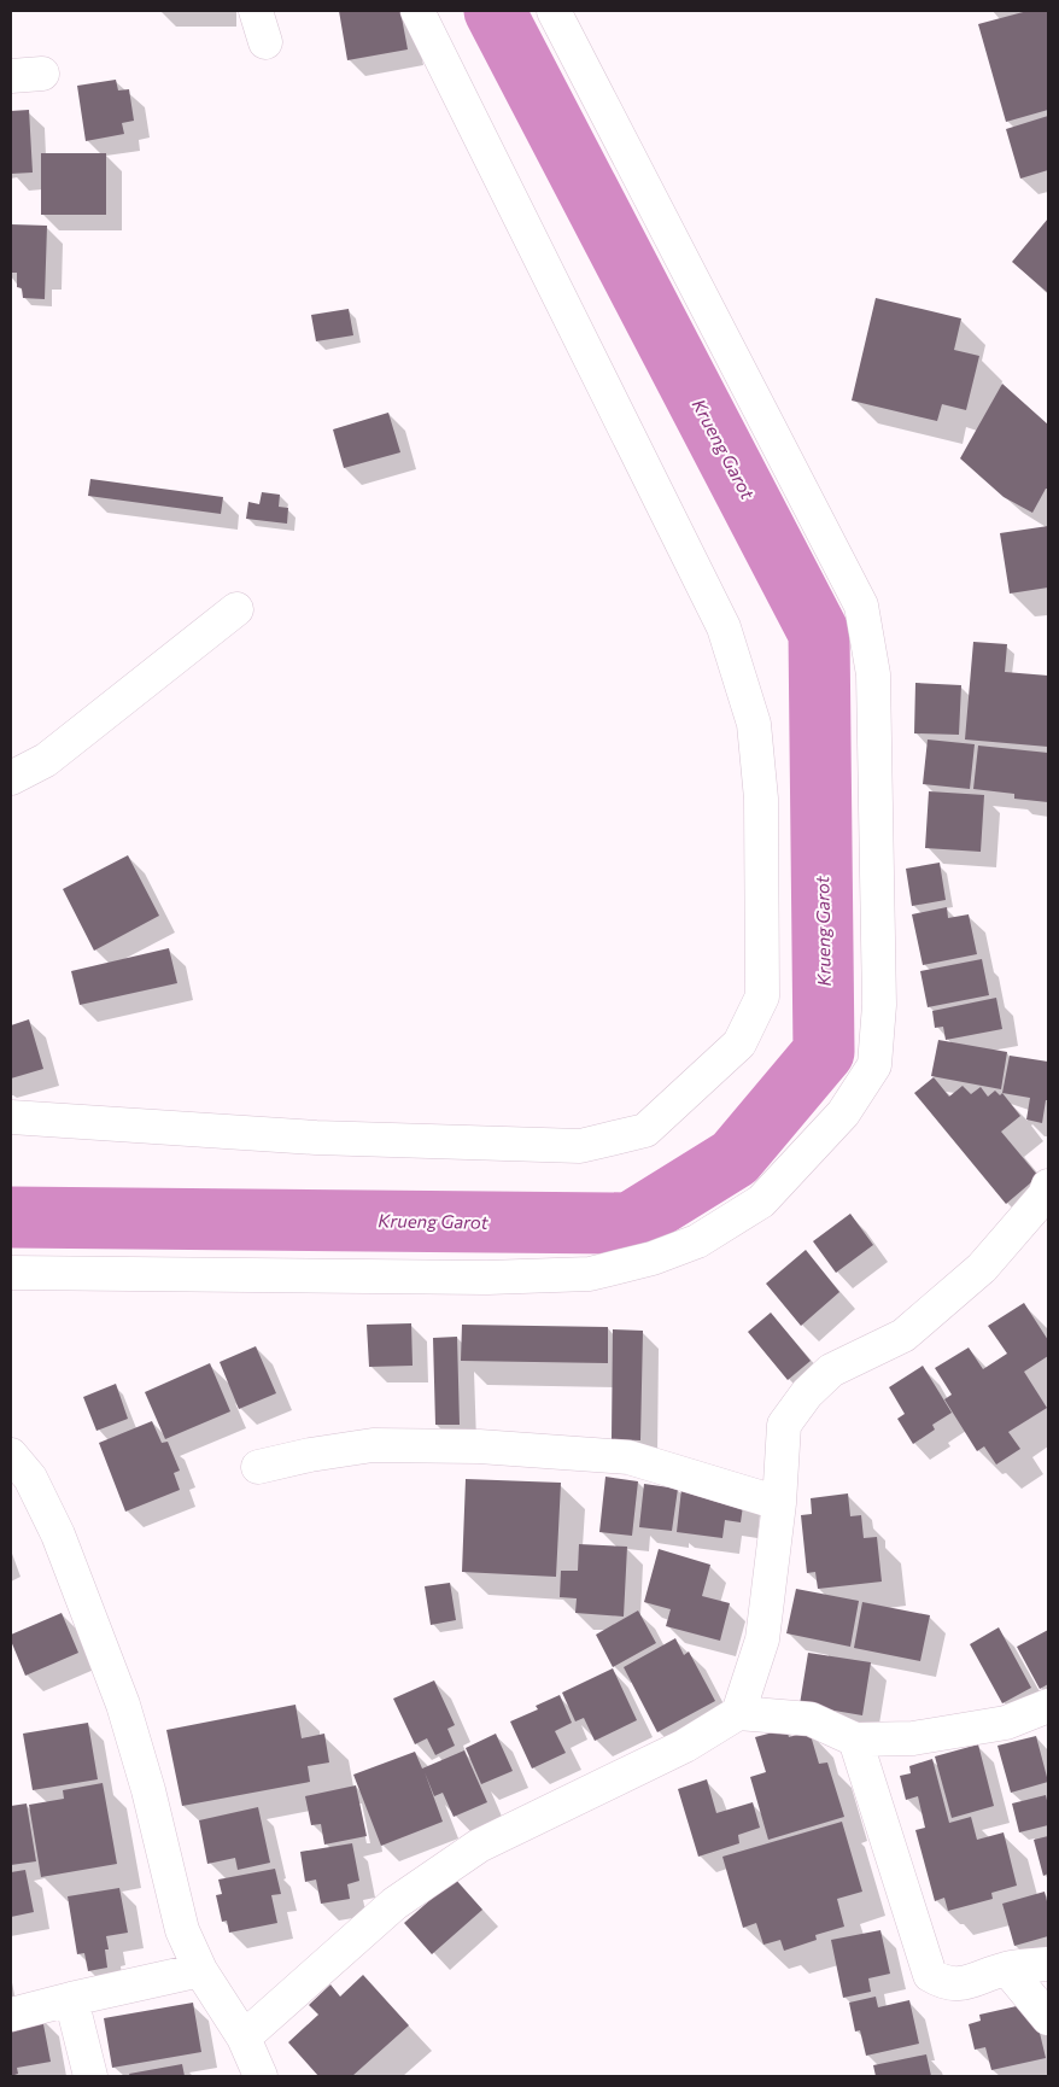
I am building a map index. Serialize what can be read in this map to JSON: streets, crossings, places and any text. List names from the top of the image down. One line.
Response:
{"water":["Krueng Garot"]}
